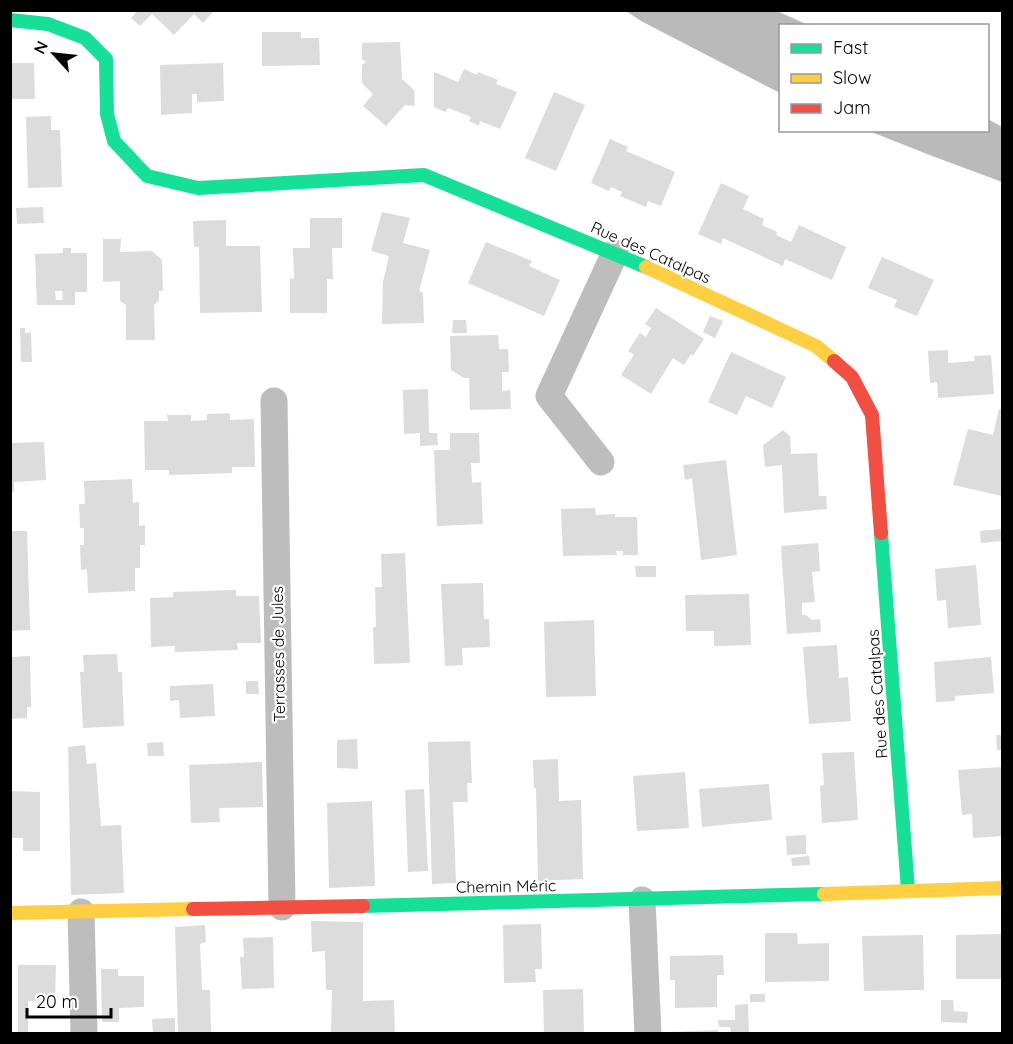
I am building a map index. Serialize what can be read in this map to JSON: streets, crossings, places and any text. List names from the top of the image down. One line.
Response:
{"streets":{"street":["Rue des Catalpas","Terrasses de Jules","Chemin Méric"]},"crossings":[["Rue des Catalpas","Chemin Méric"],["Terrasses de Jules","Chemin Méric"]],"legend":["Fast","Slow","Jam"],"scale_bar":"20 m","north":"top left"}
